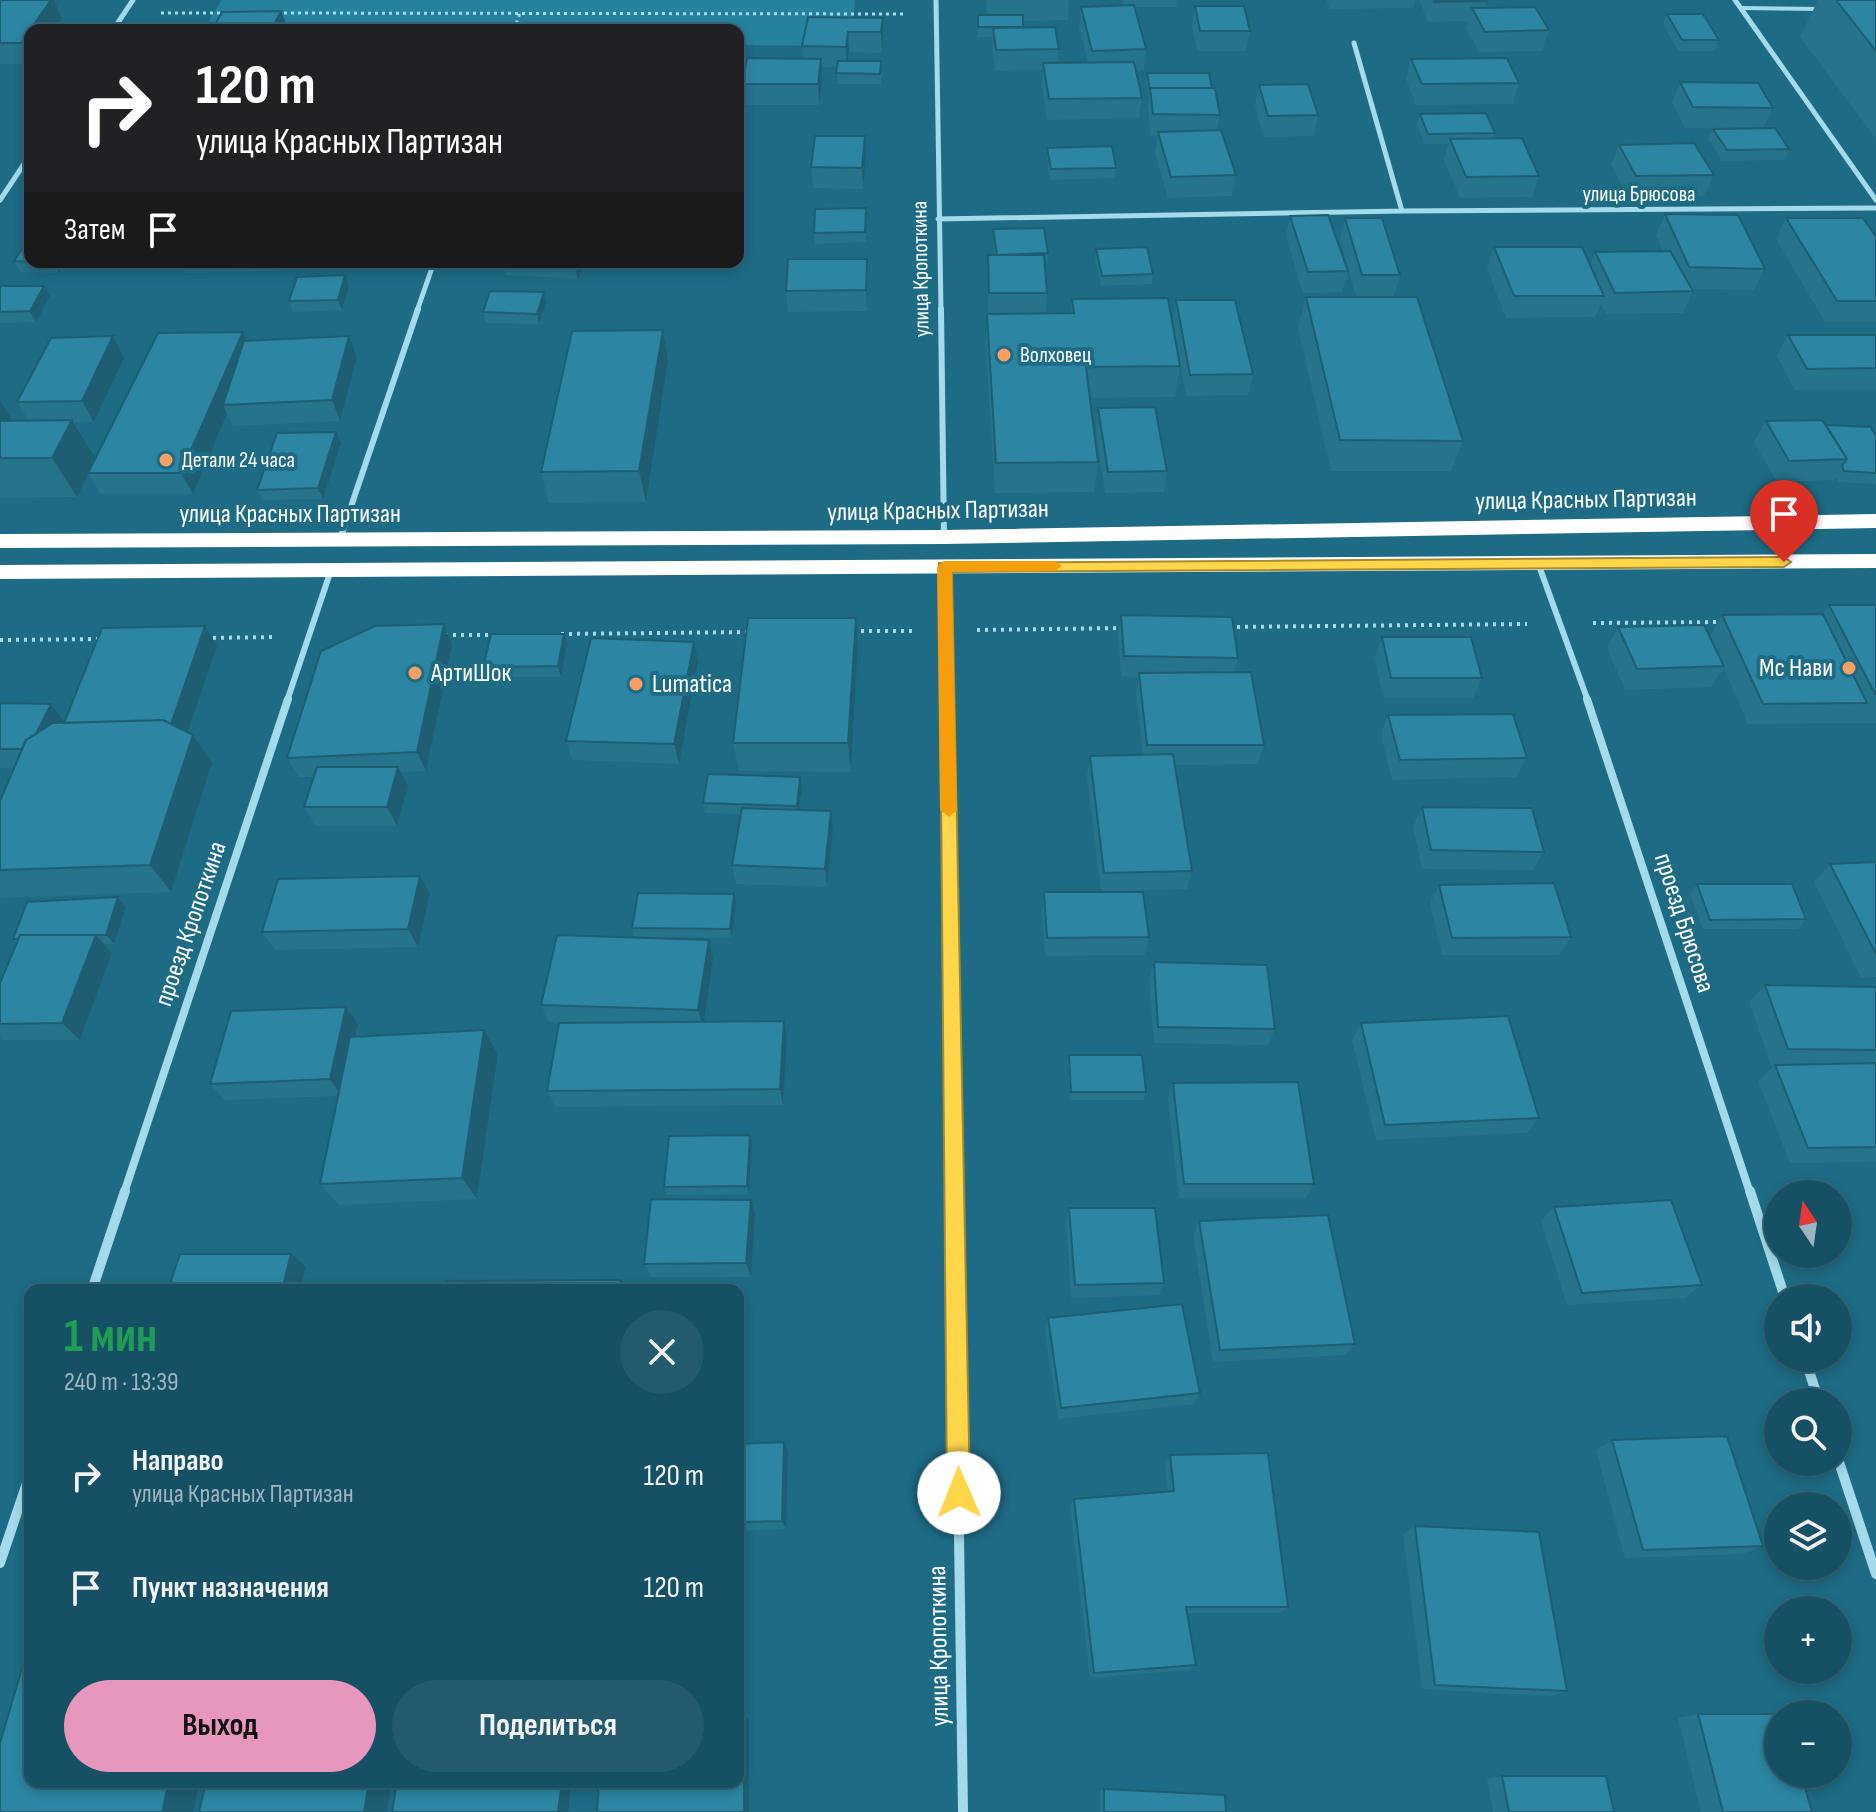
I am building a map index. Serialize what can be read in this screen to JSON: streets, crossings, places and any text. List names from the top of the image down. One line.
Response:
{"streets":{"highway":["улица Красных Партизан"],"street":["улица Брюсова","улица Кропоткина","проезд Брюсова","проезд Кропоткина"]},"crossings":[["улица Брюсова","улица Кропоткина"],["улица Кропоткина","улица Красных Партизан"],["улица Красных Партизан","проезд Брюсова"],["улица Красных Партизан","проезд Кропоткина"]],"places":["Волховец","Детали 24 часа","Мс Нави","АртиШок","Lumatica"],"north":"top","page":{"turn":["120 m","улица Красных Партизан"],"then":"Затем","map_buttons":["+","−"],"heading":["1 мин","240 m · 13:39"],"list":[{"name":"Направо","note":"улица Красных Партизан","value":"120 m"},{"name":"Пункт назначения","value":"120 m"}],"buttons":["Выход","Поделиться"]}}
